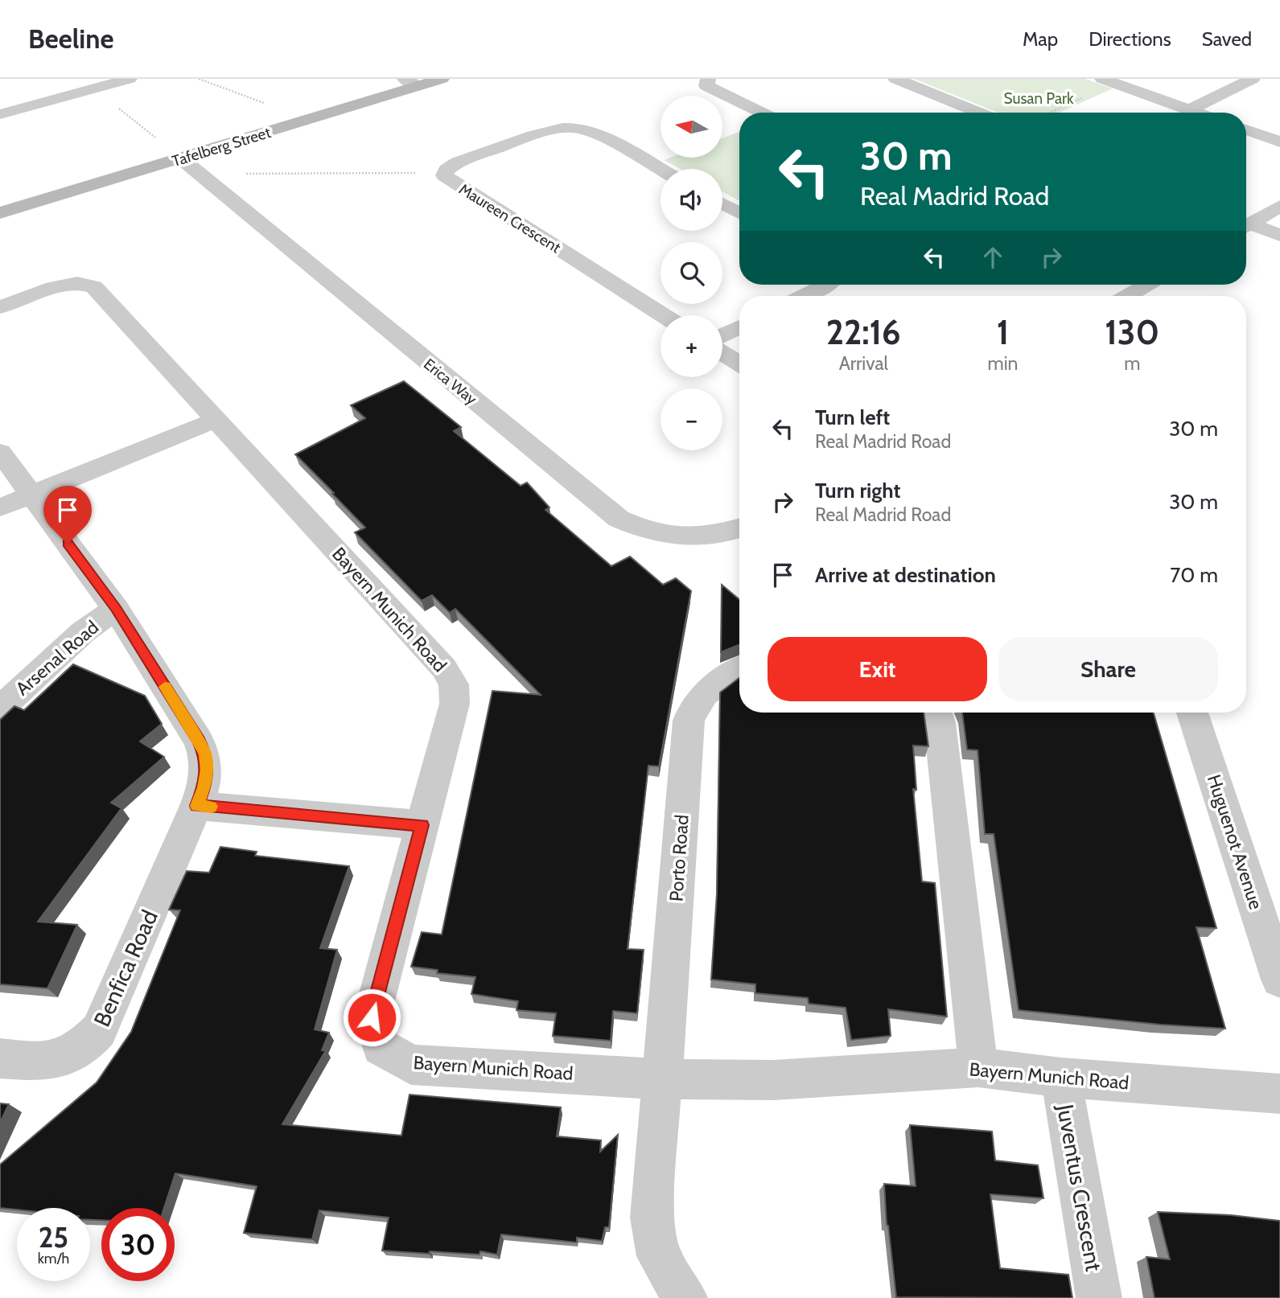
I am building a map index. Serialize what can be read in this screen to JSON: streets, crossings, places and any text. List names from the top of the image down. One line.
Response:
{"streets":{"street":["Tafelberg Street","Maureen Crescent","Erica Way","Bayern Munich Road","Arsenal Road","Huguenot Avenue","Porto Road","Benfica Road","Juventus Crescent"]},"crossings":[["Tafelberg Street","Erica Way"],["Bayern Munich Road","Porto Road"],["Bayern Munich Road","Juventus Crescent"],["Arsenal Road","Benfica Road"]],"parks":["Susan Park"],"north":"left","page":{"header":"Beeline","nav":["Map","Directions","Saved"],"map_buttons":["+","−"],"turn":["30 m","Real Madrid Road"],"eta":["22:16","Arrival","1","min","130","m"],"list":[{"name":"Turn left","note":"Real Madrid Road","value":"30 m"},{"name":"Turn right","note":"Real Madrid Road","value":"30 m"},{"name":"Arrive at destination","value":"70 m"}],"buttons":["Exit","Share"],"speed":"25 km/h","limit":"30"}}
